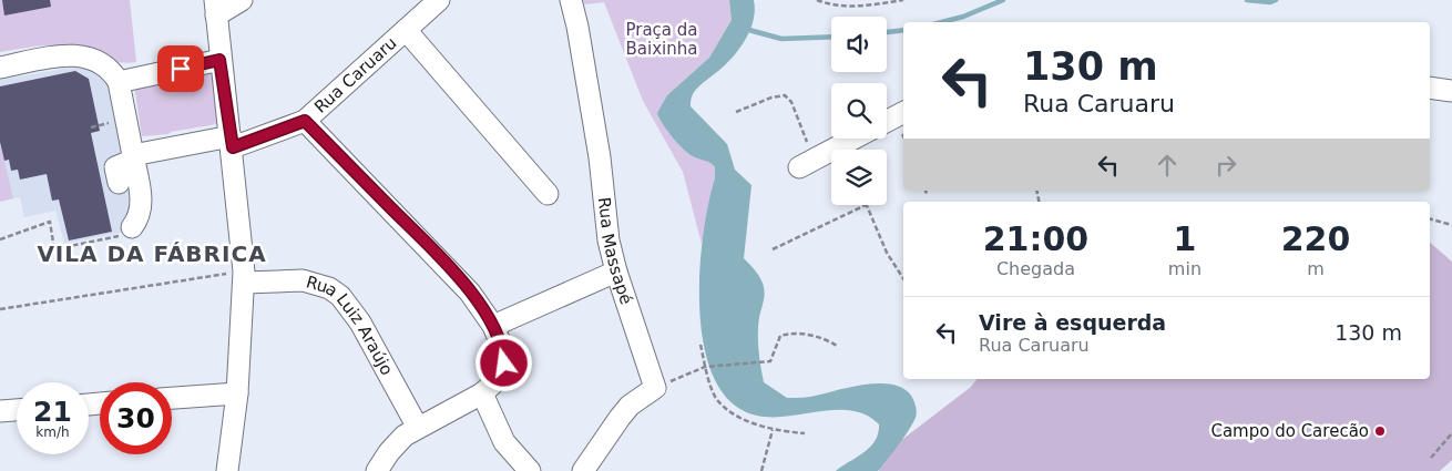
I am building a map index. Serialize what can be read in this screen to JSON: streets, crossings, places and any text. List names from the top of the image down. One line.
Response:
{"streets":{"street":["Rua Caruaru","Rua Massapé","Rua Luiz Araújo"]},"districts":["VILA DA FÁBRICA"],"parks":["Praça da Baixinha"],"places":["Campo do Carecão"],"page":{"turn":["130 m","Rua Caruaru"],"eta":["21:00","Chegada","1","min","220","m"],"list":[{"name":"Vire à esquerda","note":"Rua Caruaru","value":"130 m"}],"speed":"21 km/h","limit":"30"}}
